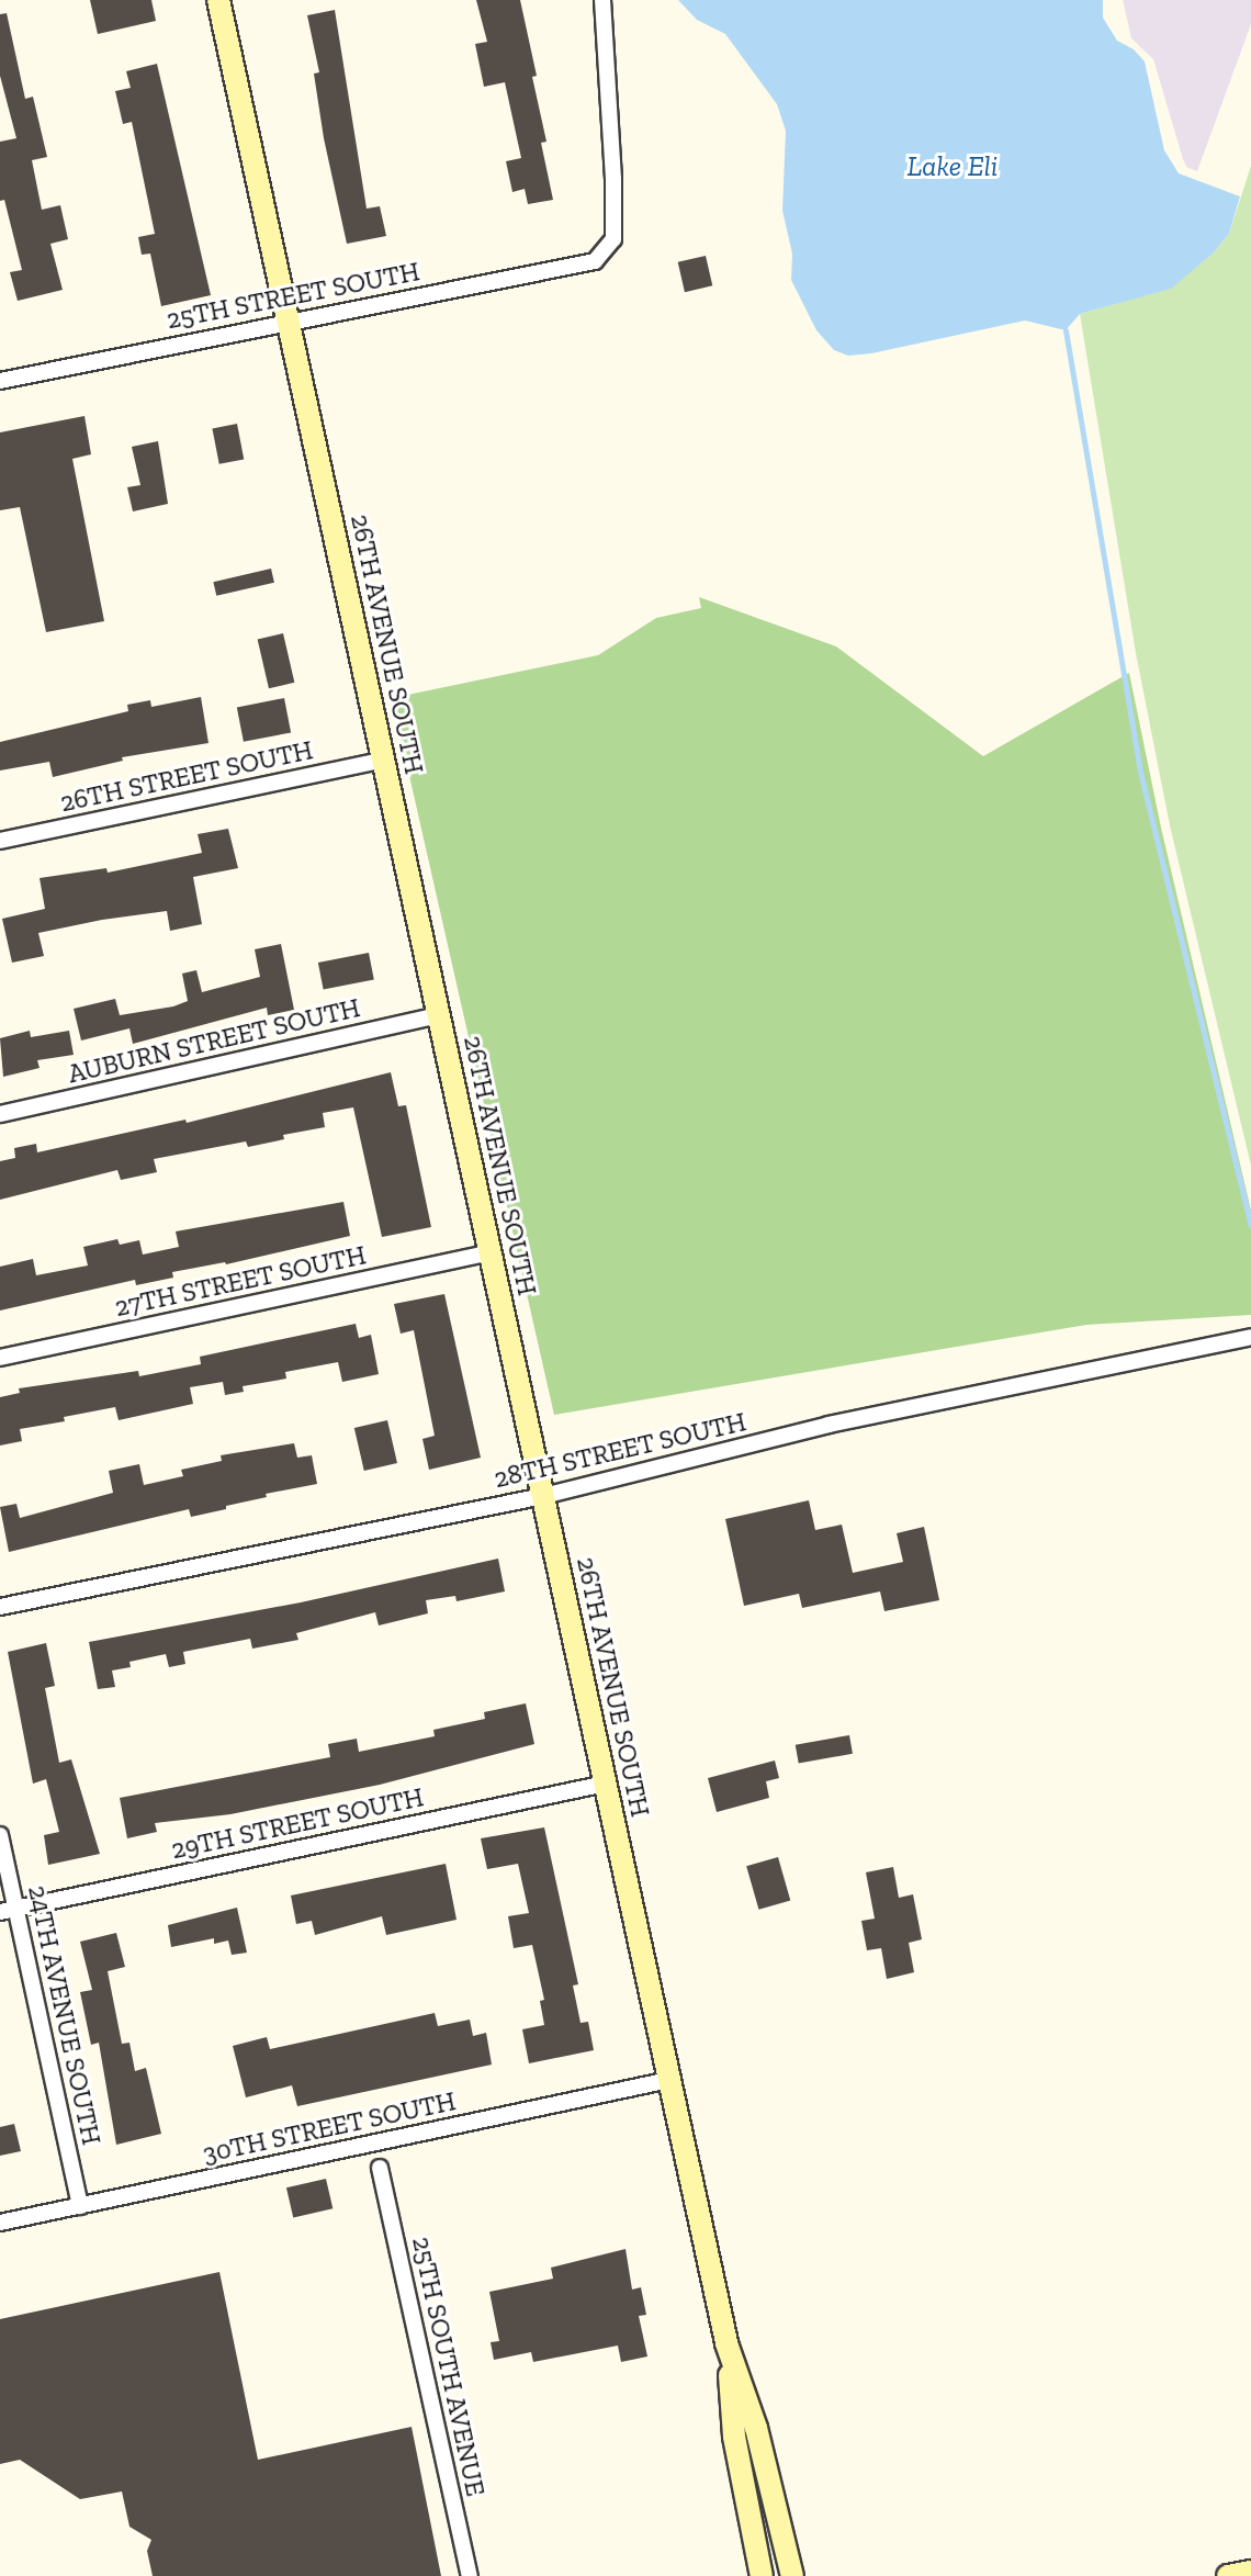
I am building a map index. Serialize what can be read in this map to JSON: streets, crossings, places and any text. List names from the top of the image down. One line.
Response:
{"streets":{"street":["25TH STREET SOUTH","26TH AVENUE SOUTH","26TH STREET SOUTH","AUBURN STREET SOUTH","27TH STREET SOUTH","28TH STREET SOUTH","29TH STREET SOUTH","24TH AVENUE SOUTH","30TH STREET SOUTH","25TH SOUTH AVENUE"]},"crossings":[["25TH STREET SOUTH","26TH AVENUE SOUTH"],["26TH AVENUE SOUTH","26TH STREET SOUTH"],["26TH AVENUE SOUTH","AUBURN STREET SOUTH"],["26TH AVENUE SOUTH","27TH STREET SOUTH"],["26TH AVENUE SOUTH","28TH STREET SOUTH"],["26TH AVENUE SOUTH","29TH STREET SOUTH"],["26TH AVENUE SOUTH","30TH STREET SOUTH"],["29TH STREET SOUTH","24TH AVENUE SOUTH"],["24TH AVENUE SOUTH","30TH STREET SOUTH"]],"water":["Lake Eli"]}
